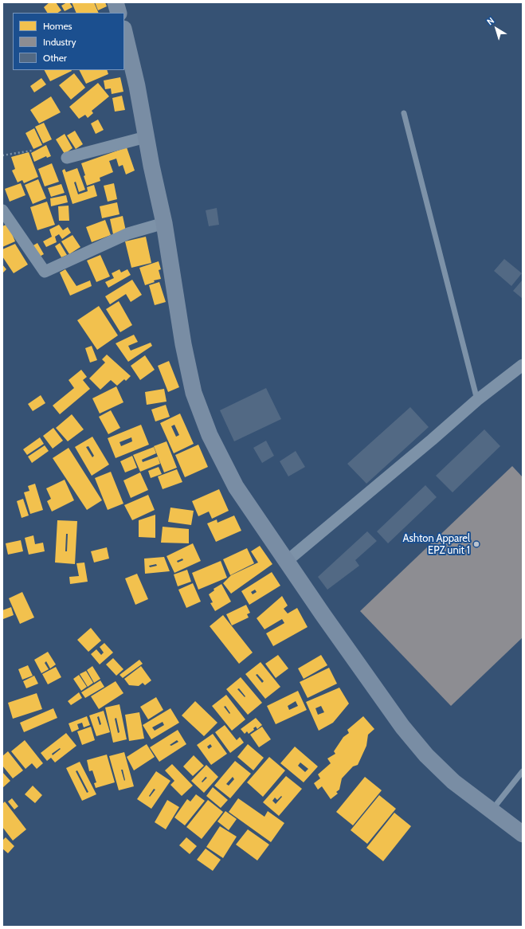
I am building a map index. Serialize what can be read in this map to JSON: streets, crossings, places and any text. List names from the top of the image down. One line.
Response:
{"places":["Ashton Apparel EPZ unit 1"],"legend":["Homes","Industry","Other"],"north":"top left"}
